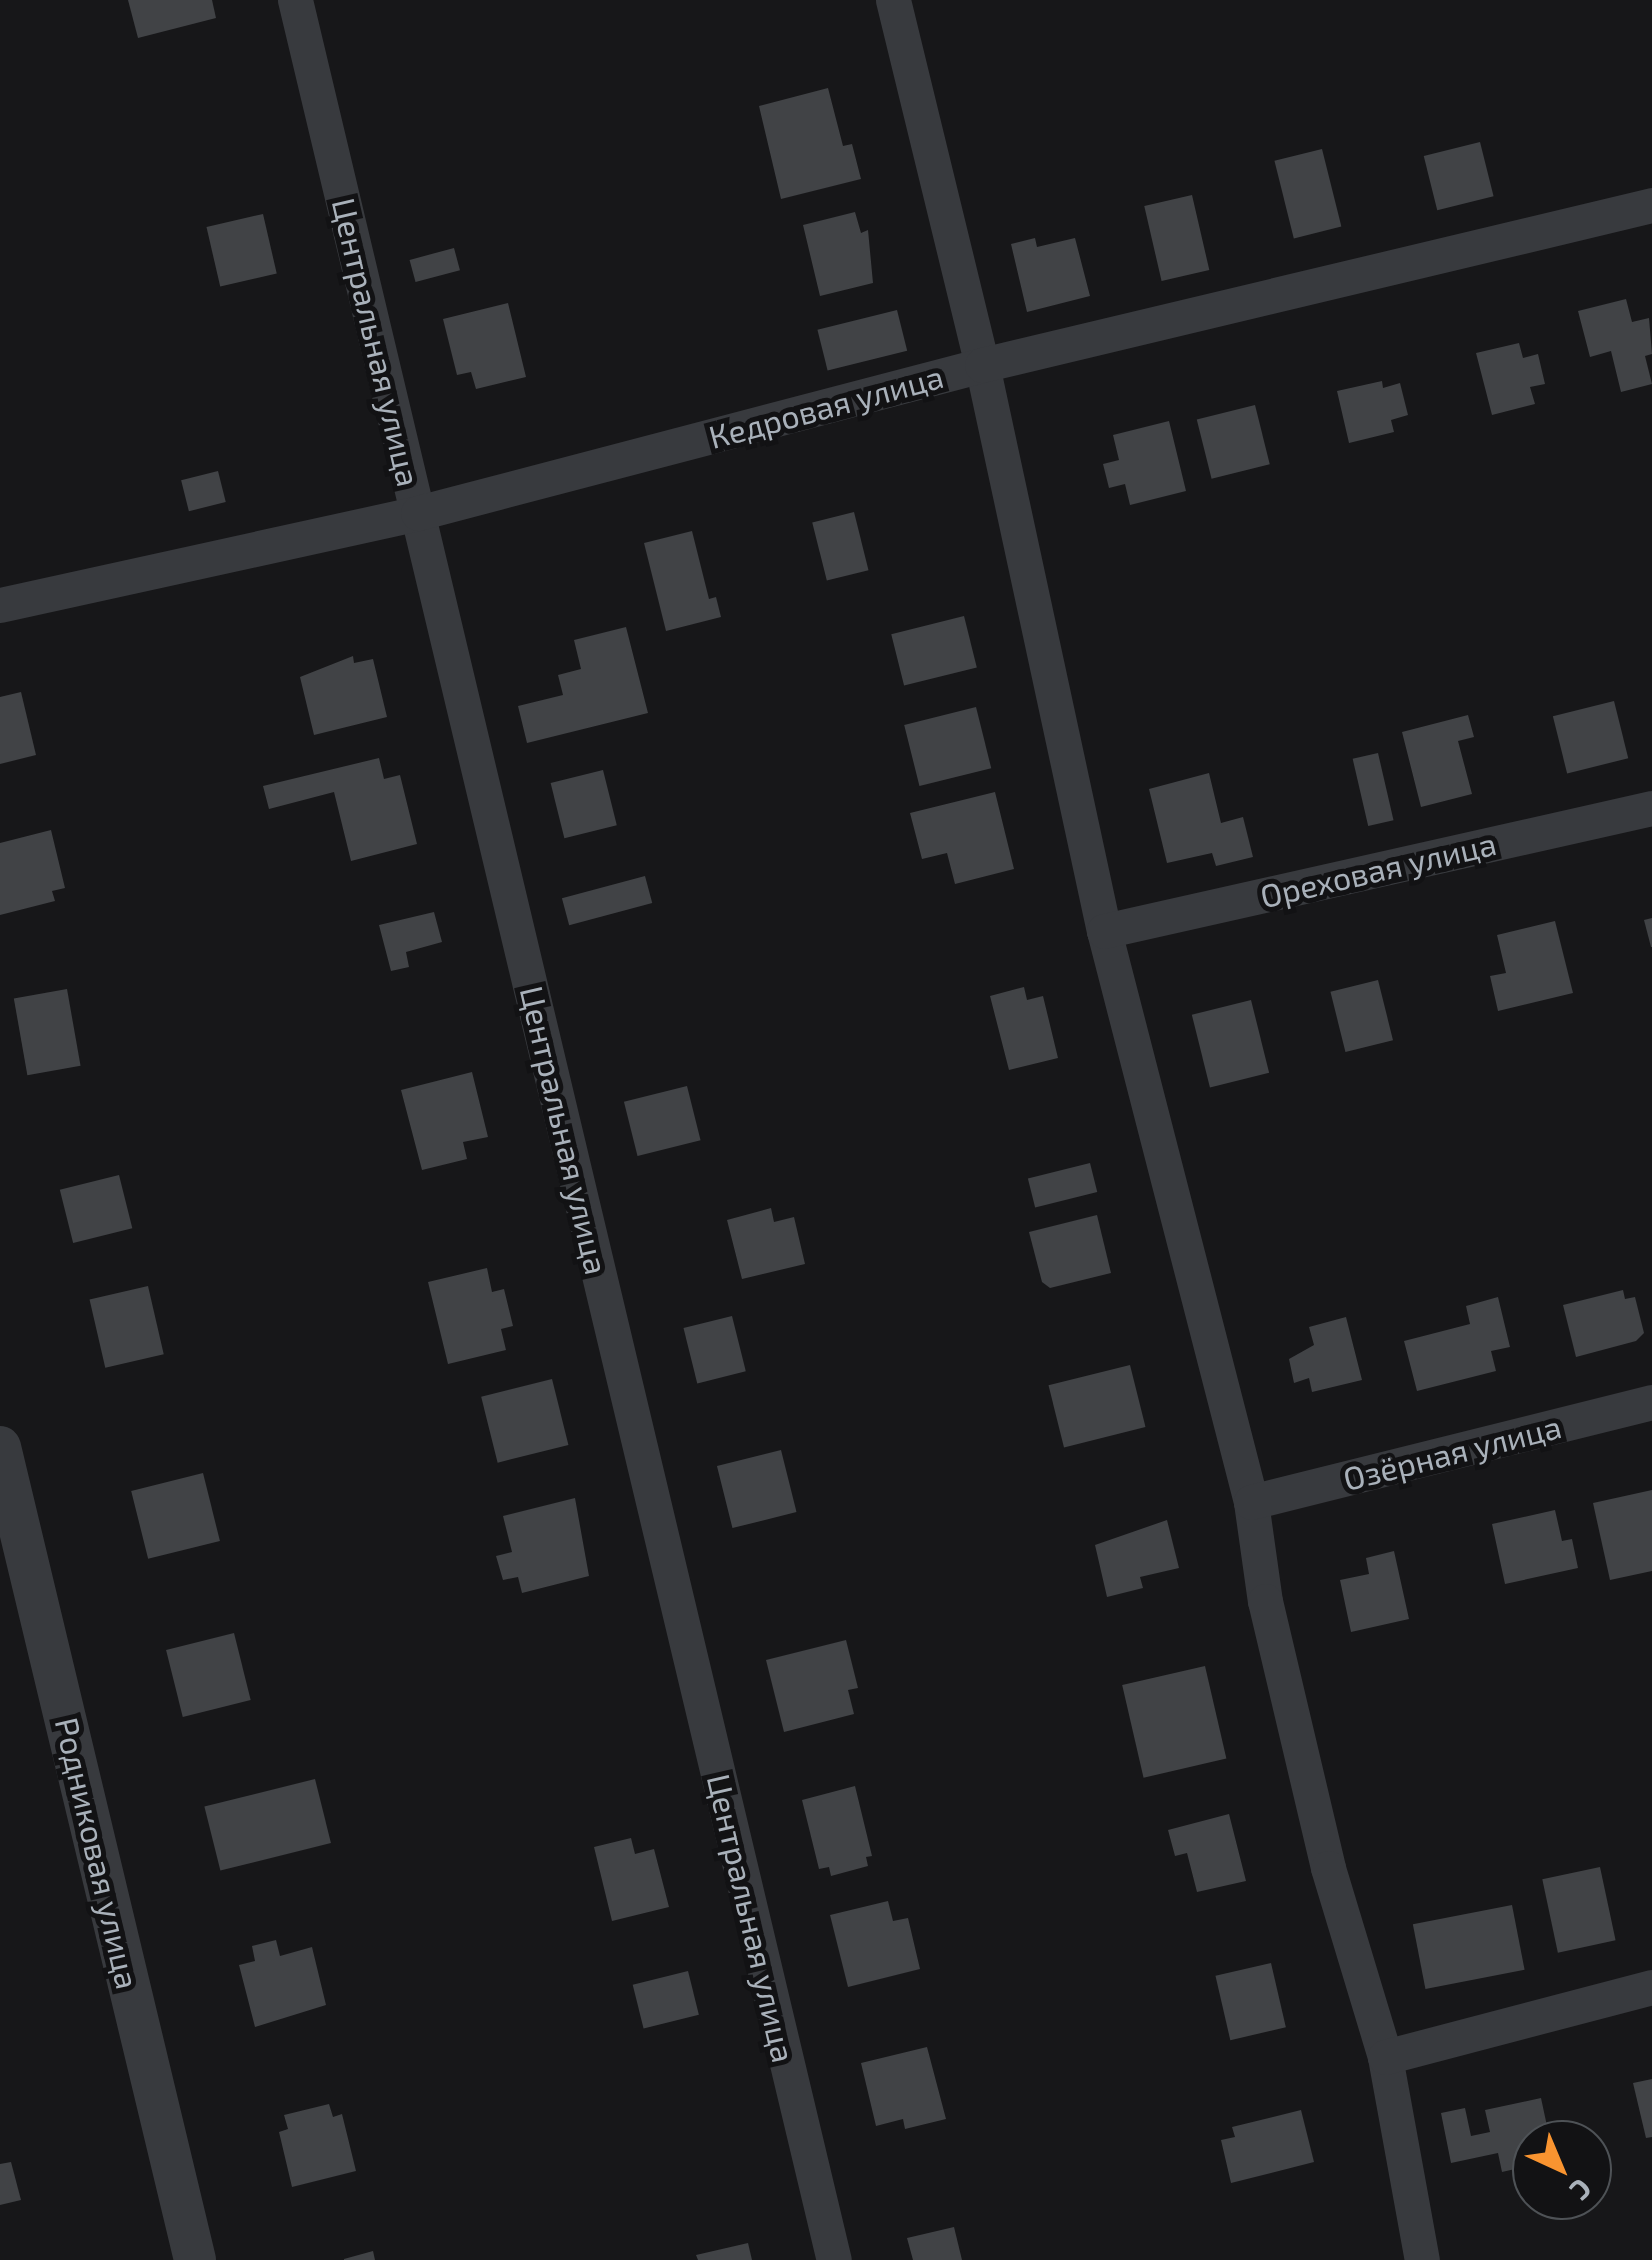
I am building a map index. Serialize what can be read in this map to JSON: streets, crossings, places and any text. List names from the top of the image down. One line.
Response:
{"streets":{"street":["Центральная улица","Кедровая улица","Ореховая улица","Озёрная улица","Родниковая улица"]},"crossings":[["Центральная улица","Кедровая улица"]],"north":"bottom right"}
